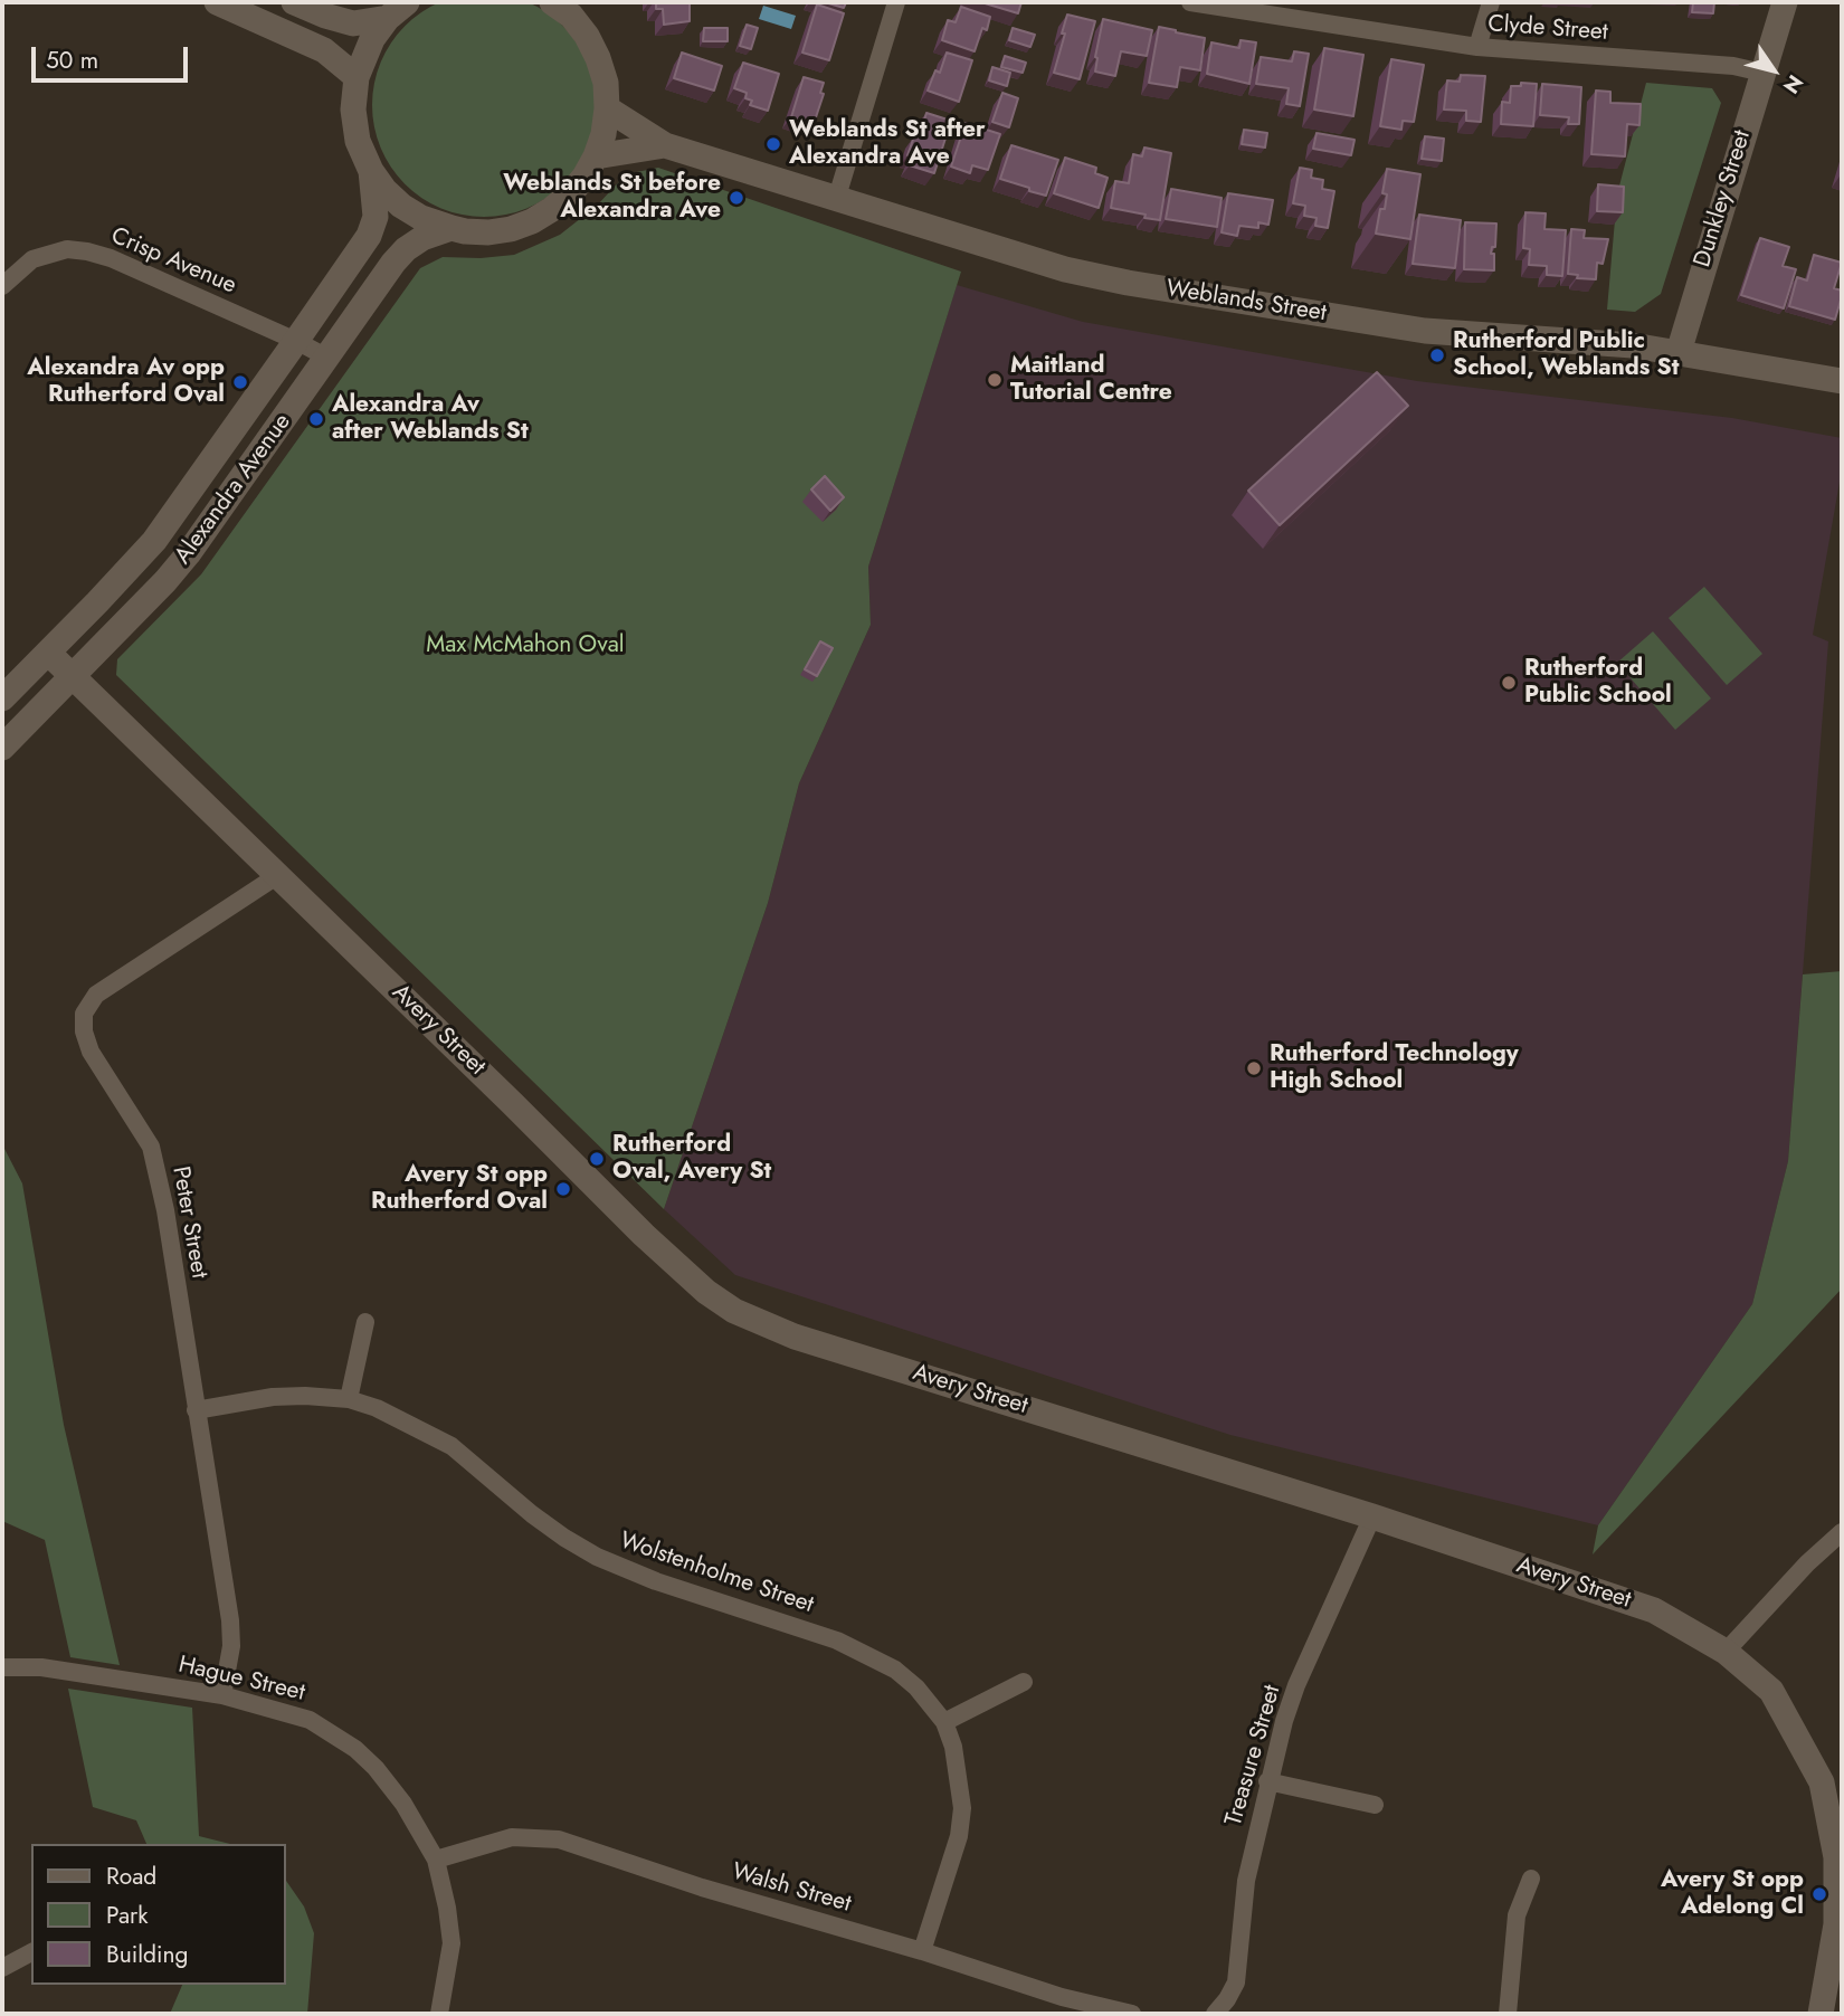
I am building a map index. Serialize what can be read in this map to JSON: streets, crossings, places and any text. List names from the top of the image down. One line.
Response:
{"streets":{"street":["Clyde Street","Dunkley Street","Crisp Avenue","Weblands Street","Alexandra Avenue","Avery Street","Peter Street","Wolstenholme Street","Hague Street","Treasure Street","Walsh Street"]},"crossings":[["Clyde Street","Dunkley Street"],["Dunkley Street","Weblands Street"],["Crisp Avenue","Alexandra Avenue"],["Alexandra Avenue","Avery Street"],["Avery Street","Peter Street"],["Avery Street","Treasure Street"],["Peter Street","Wolstenholme Street"],["Peter Street","Hague Street"],["Wolstenholme Street","Walsh Street"],["Hague Street","Walsh Street"]],"parks":["Max McMahon Oval"],"places":["Weblands St after Alexandra Ave","Weblands St before Alexandra Ave","Rutherford Public School, Weblands St","Maitland Tutorial Centre","Alexandra Av opp Rutherford Oval","Alexandra Av after Weblands St","Rutherford Public School","Rutherford Technology High School","Rutherford Oval, Avery St","Avery St opp Rutherford Oval","Avery St opp Adelong Cl"],"legend":["Road","Park","Building"],"scale_bar":"50 m","north":"bottom right"}
